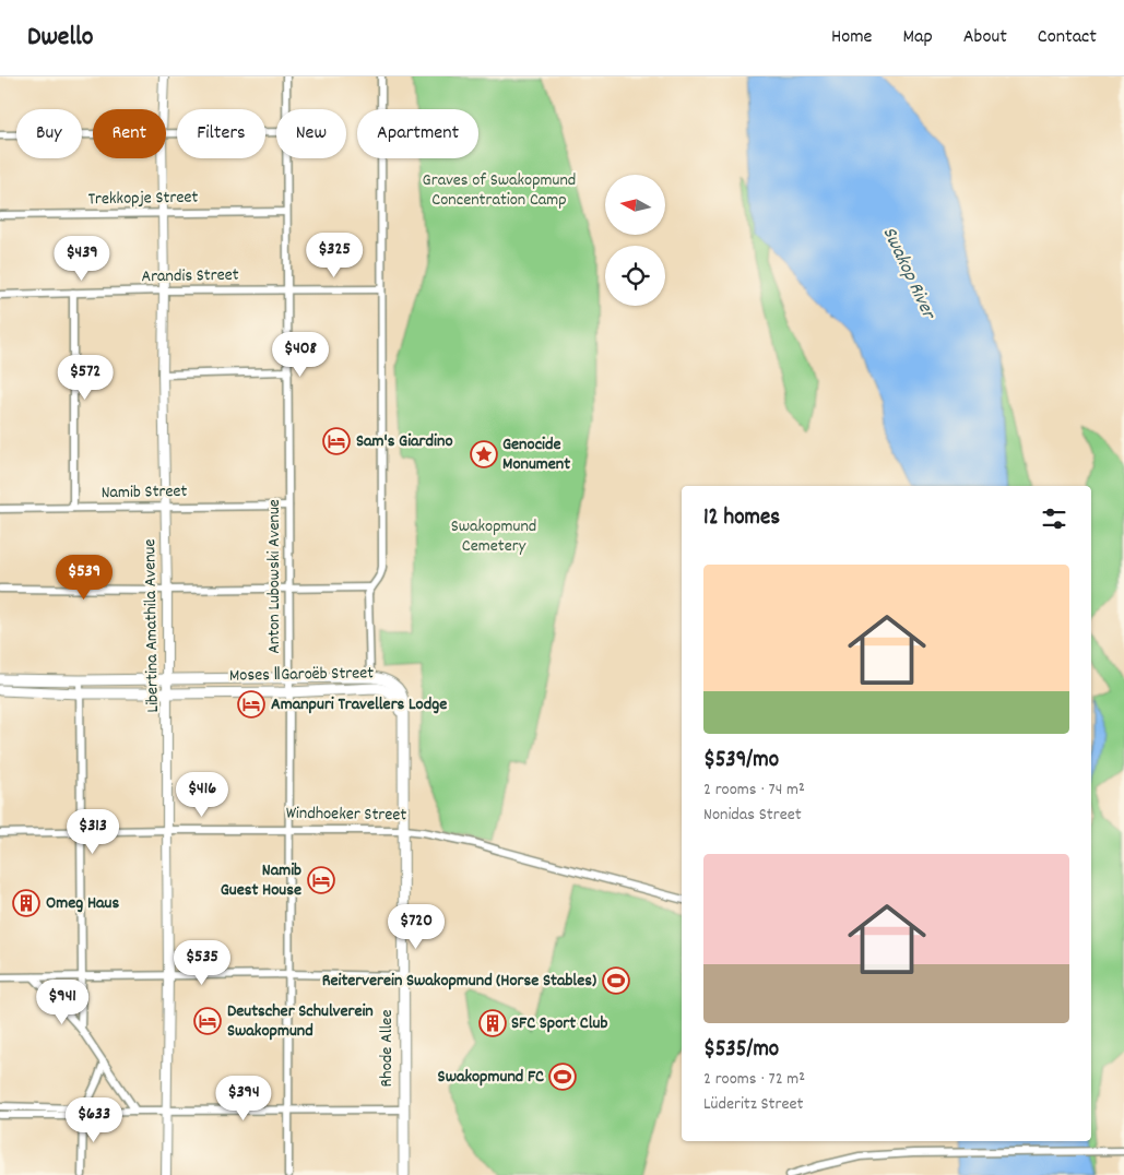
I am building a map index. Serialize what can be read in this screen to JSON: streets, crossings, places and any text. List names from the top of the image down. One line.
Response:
{"streets":{"main road":["Moses ǁGaroëb Street","Rhode Allee"],"street":["Trekkopje Street","Arandis Street","Namib Street","Anton Lubowski Avenue","Libertina Amathila Avenue","Windhoeker Street"]},"crossings":[["Trekkopje Street","Anton Lubowski Avenue"],["Trekkopje Street","Libertina Amathila Avenue"],["Arandis Street","Anton Lubowski Avenue"],["Arandis Street","Libertina Amathila Avenue"],["Namib Street","Anton Lubowski Avenue"],["Namib Street","Libertina Amathila Avenue"],["Anton Lubowski Avenue","Moses ǁGaroëb Street"],["Anton Lubowski Avenue","Windhoeker Street"],["Libertina Amathila Avenue","Moses ǁGaroëb Street"],["Libertina Amathila Avenue","Windhoeker Street"],["Moses ǁGaroëb Street","Rhode Allee"],["Windhoeker Street","Rhode Allee"]],"water":["Swakop River"],"parks":["Graves of Swakopmund Concentration Camp","Swakopmund Cemetery"],"places":{"hotel":["Sam's Giardino","Amanpuri Travellers Lodge","Namib Guest House","Deutscher Schulverein Swakopmund"],"place":["Genocide Monument"],"building":["Omeg Haus","SFC Sport Club"],"sports":["Reiterverein Swakopmund (Horse Stables)","Swakopmund FC"]},"north":"left","page":{"header":"Dwello","nav":["Home","Map","About","Contact"],"chip":["Buy","Rent","Filters","New","Apartment"],"price":["$325","$439","$408","$572","$539","$416","$313","$720","$535","$941","$394","$633"],"heading":"12 homes","list":[{"name":"$539/mo","note":"2 rooms · 74 m² · Nonidas Street"},{"name":"$535/mo","note":"2 rooms · 72 m² · Lüderitz Street"}]}}
